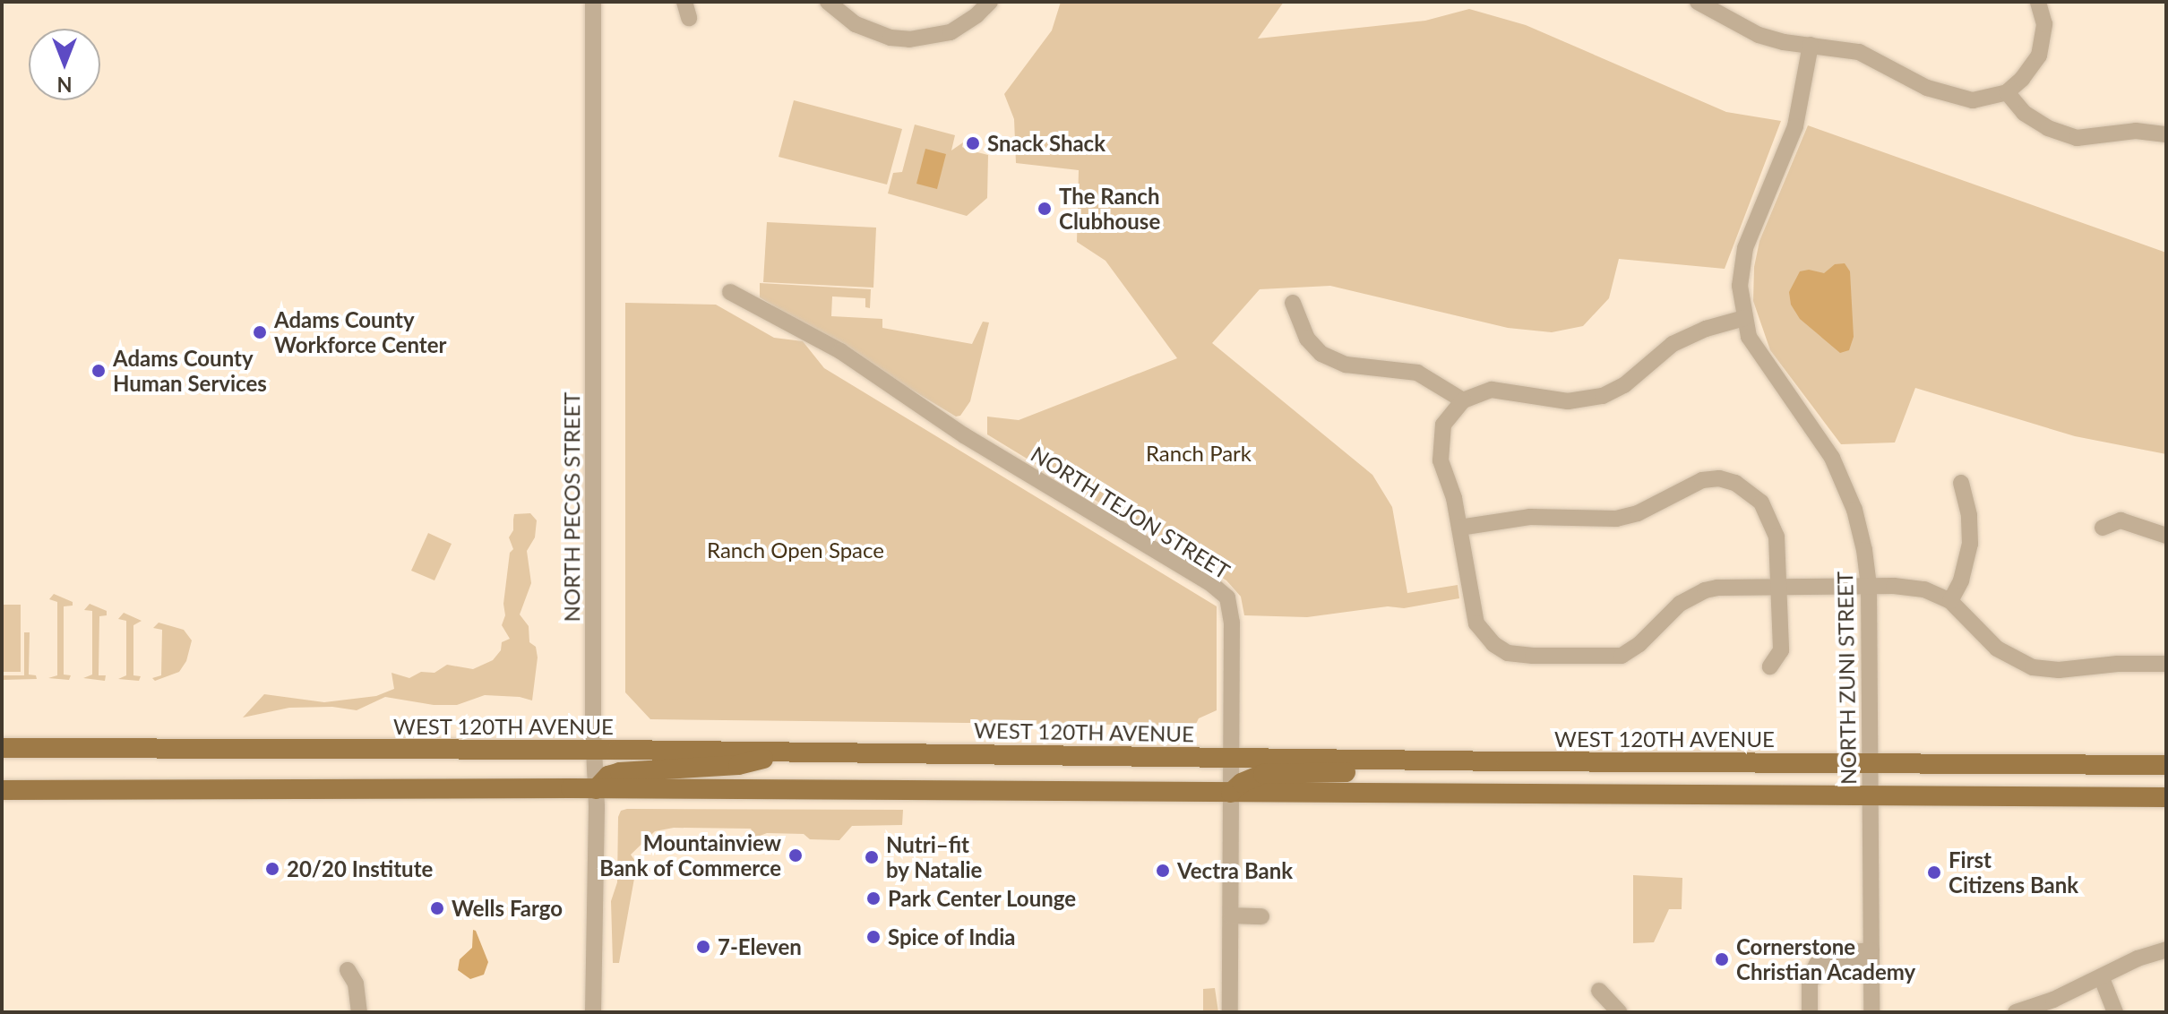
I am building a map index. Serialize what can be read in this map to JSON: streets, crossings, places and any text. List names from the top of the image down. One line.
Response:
{"streets":{"main road":["WEST 120TH AVENUE"],"street":["NORTH PECOS STREET","NORTH TEJON STREET","NORTH ZUNI STREET"]},"crossings":[["NORTH PECOS STREET","WEST 120TH AVENUE"],["NORTH TEJON STREET","WEST 120TH AVENUE"],["NORTH ZUNI STREET","WEST 120TH AVENUE"]],"parks":["Ranch Park","Ranch Open Space"],"places":["Snack Shack","The Ranch Clubhouse","Adams County Workforce Center","Adams County Human Services","Mountainview Bank of Commerce","Nutri–fit by Natalie","20/20 Institute","Vectra Bank","First Citizens Bank","Park Center Lounge","Wells Fargo","Spice of India","7-Eleven","Cornerstone Christian Academy"],"north":"bottom"}
